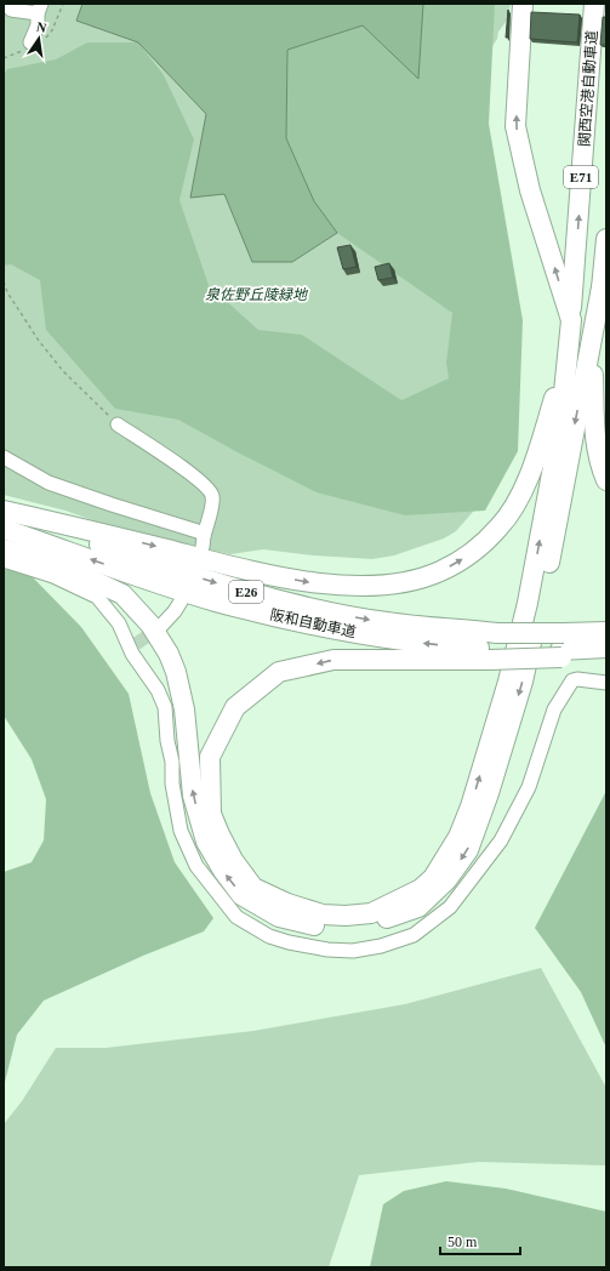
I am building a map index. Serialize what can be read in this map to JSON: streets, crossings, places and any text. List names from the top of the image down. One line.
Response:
{"streets":{"highway":["関西空港自動車道","E71","E26","阪和自動車道"]},"parks":["泉佐野丘陵緑地"],"scale_bar":"50 m","north":"top"}
